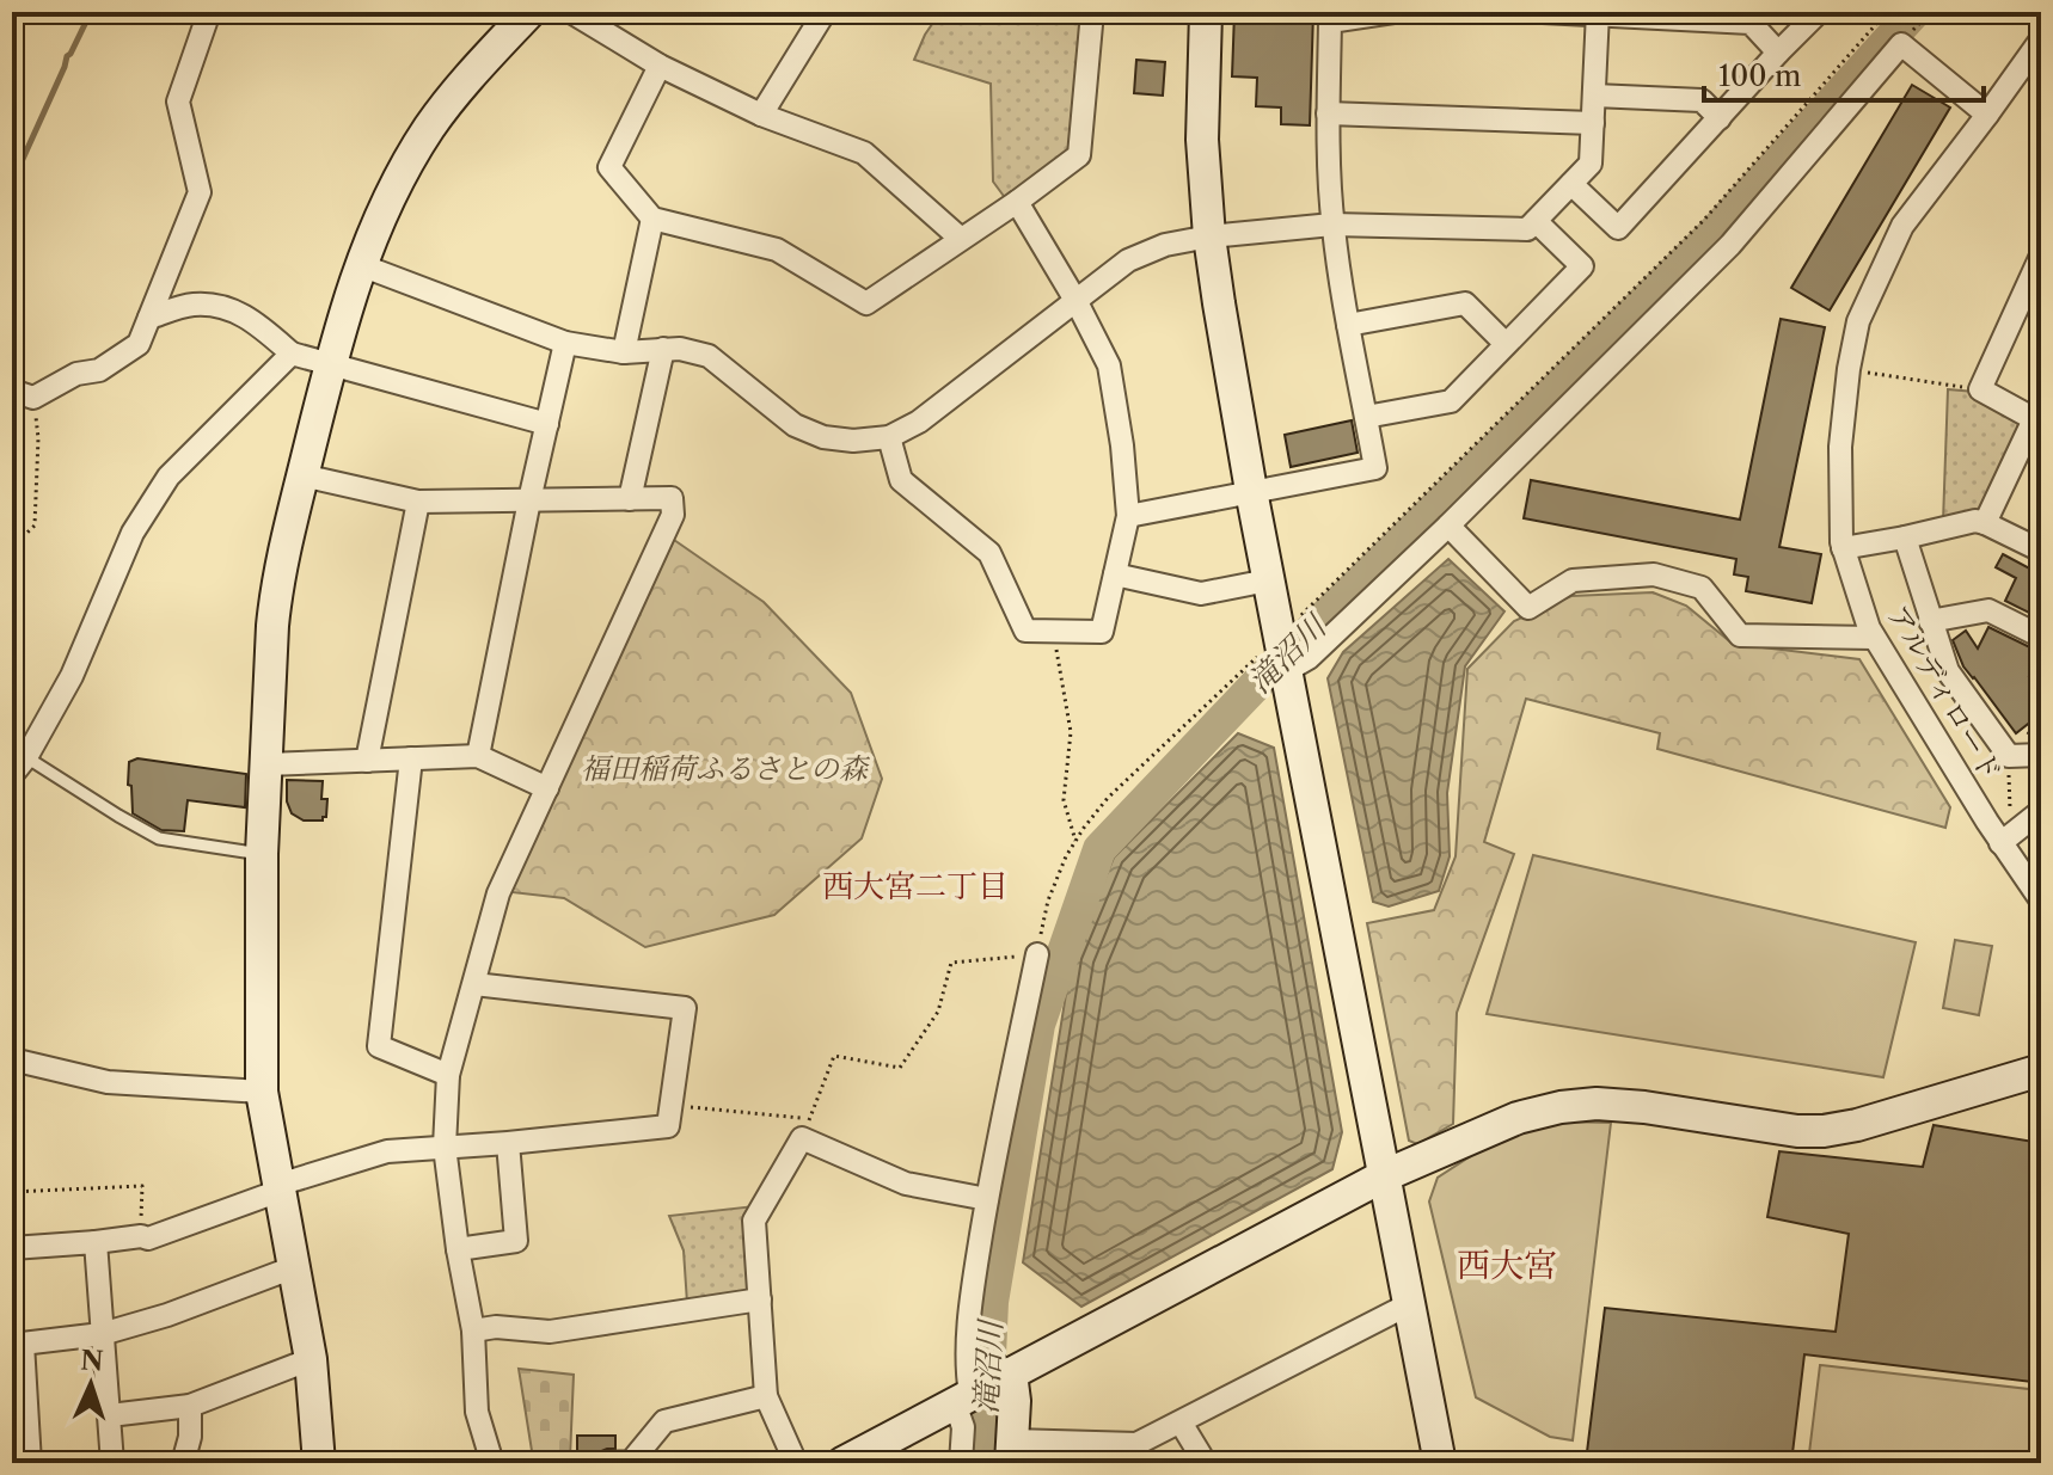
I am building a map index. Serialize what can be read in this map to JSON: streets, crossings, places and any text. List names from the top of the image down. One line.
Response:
{"streets":{"street":["アルディロード"]},"districts":["西大宮二丁目","西大宮"],"water":["滝沼川"],"parks":["福田稲荷ふるさとの森"],"scale_bar":"100 m","north":"top"}
